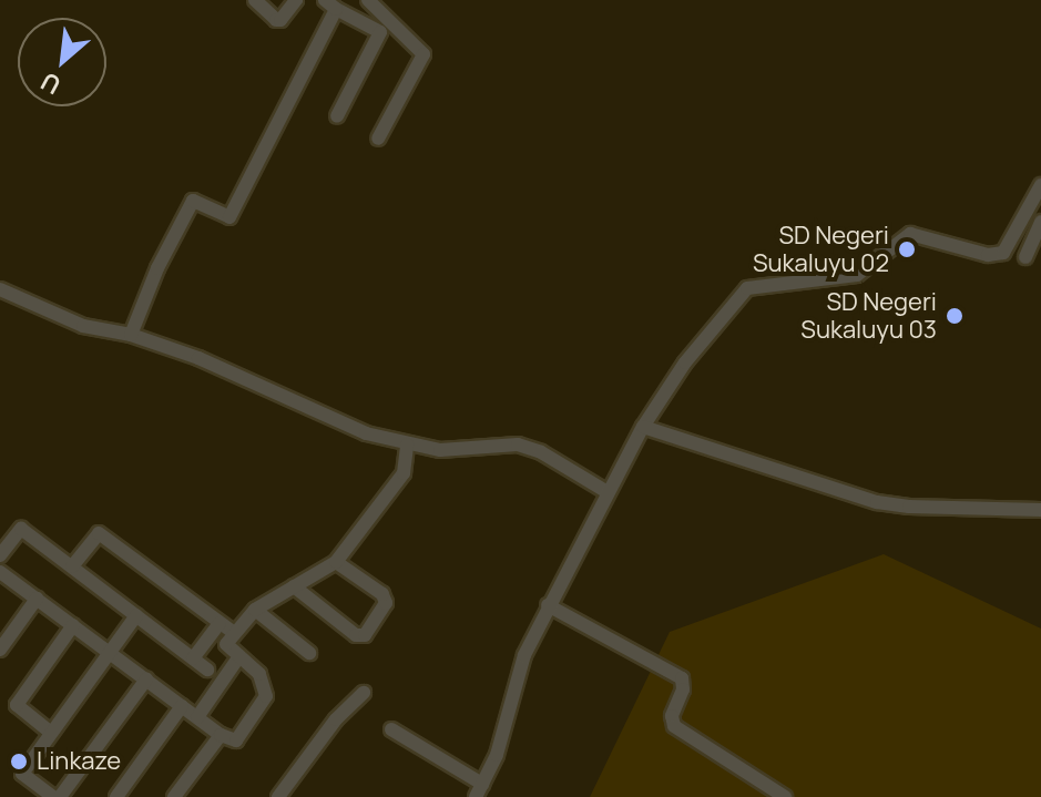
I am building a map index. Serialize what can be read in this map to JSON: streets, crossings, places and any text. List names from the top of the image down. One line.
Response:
{"places":["SD Negeri Sukaluyu 02","SD Negeri Sukaluyu 03","Linkaze"],"north":"bottom left"}
